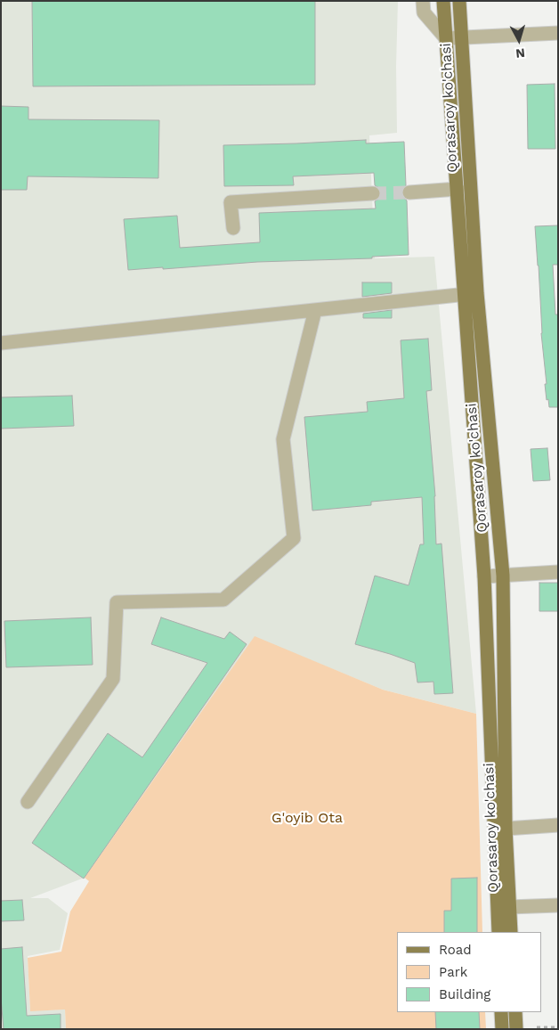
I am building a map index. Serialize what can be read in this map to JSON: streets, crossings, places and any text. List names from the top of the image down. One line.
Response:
{"streets":{"main road":["Qorasaroy ko'chasi"]},"parks":["G'oyib Ota"],"legend":["Road","Park","Building"],"north":"bottom"}
